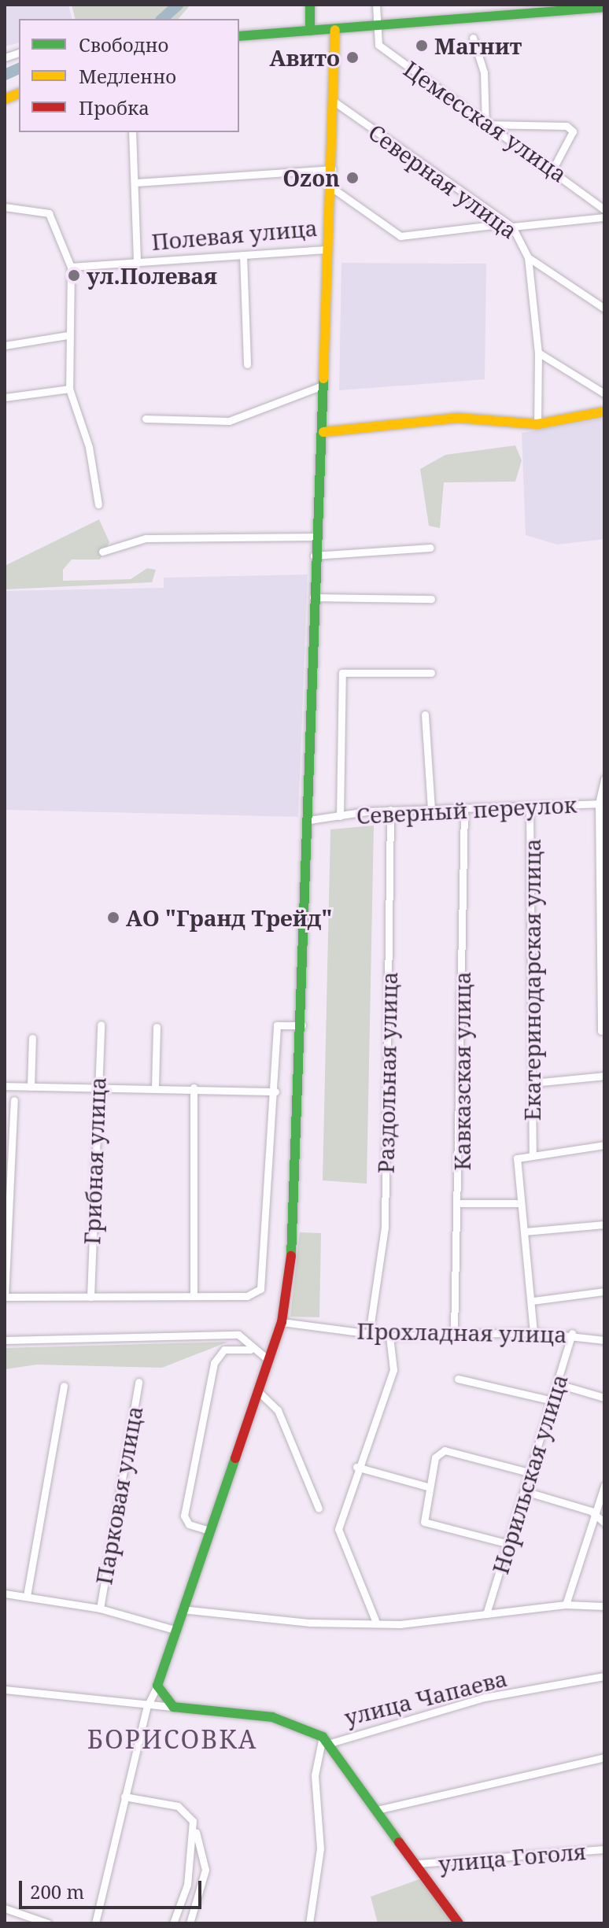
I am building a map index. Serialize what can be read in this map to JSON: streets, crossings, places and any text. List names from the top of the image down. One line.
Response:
{"streets":{"main road":["Полевая улица","улица Чапаева"],"street":["Цемесская улица","Северная улица","Северный переулок","Екатеринодарская улица","Кавказская улица","Раздольная улица","Грибная улица","Прохладная улица","Норильская улица","Парковая улица","улица Гоголя"]},"crossings":[["Северная улица","Полевая улица"],["Северный переулок","Екатеринодарская улица"],["Северный переулок","Кавказская улица"],["Северный переулок","Раздольная улица"],["Кавказская улица","Прохладная улица"],["Раздольная улица","Прохладная улица"],["Прохладная улица","Норильская улица"]],"districts":["БОРИСОВКА"],"places":["Магнит","Авито","Ozon","ул.Полевая","АО \"Гранд Трейд\""],"legend":["Свободно","Медленно","Пробка"],"scale_bar":"200 m"}
